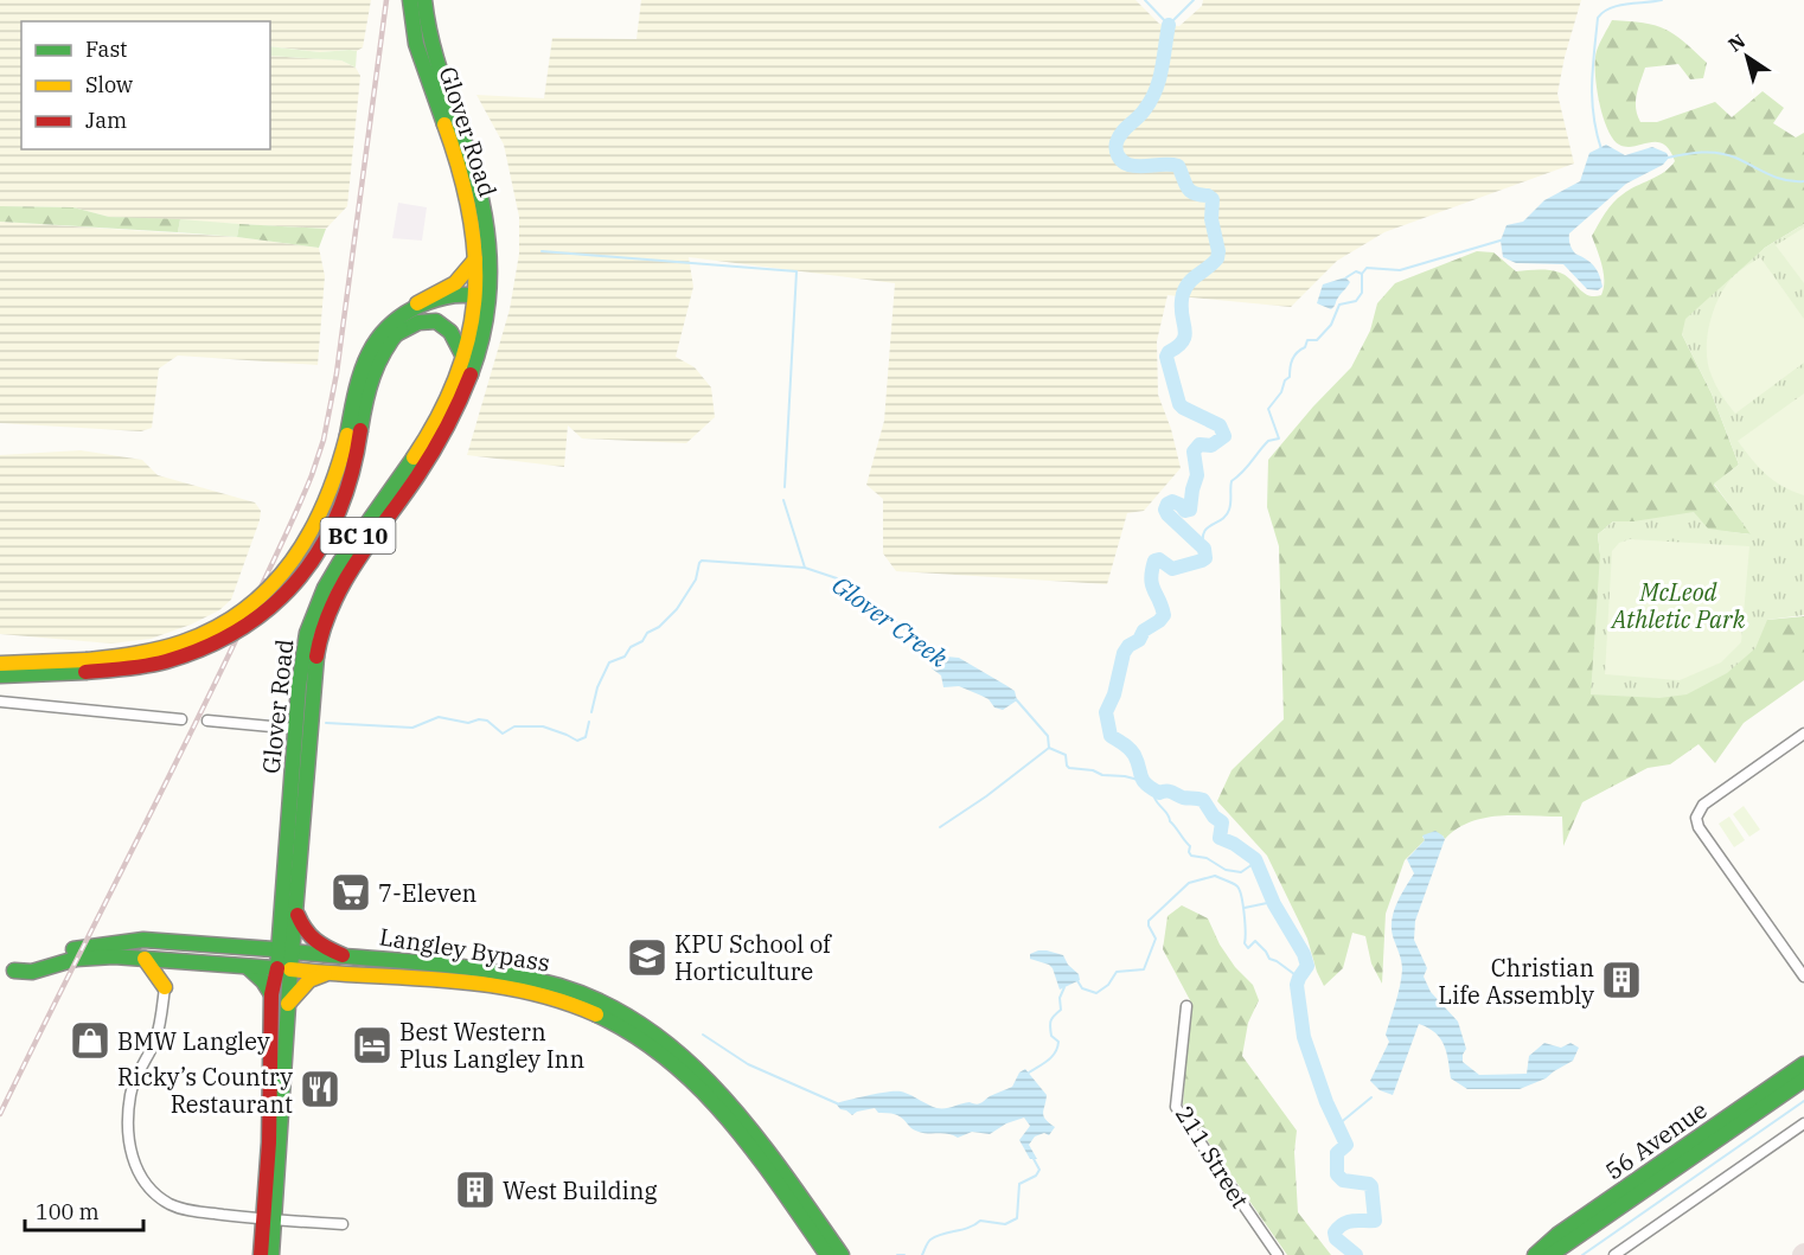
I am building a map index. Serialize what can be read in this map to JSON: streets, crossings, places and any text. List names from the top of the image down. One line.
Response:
{"streets":{"main road":["Glover Road","BC 10","Langley Bypass","56 Avenue"],"street":["211 Street"]},"crossings":[["Glover Road","Langley Bypass"]],"water":["Glover Creek"],"parks":["McLeod Athletic Park"],"places":{"supermarket":["7-Eleven"],"school or university":["KPU School of Horticulture"],"building":["Christian Life Assembly","West Building"],"shop":["BMW Langley"],"hotel":["Best Western Plus Langley Inn"],"restaurant":["Ricky’s Country Restaurant"]},"legend":["Fast","Slow","Jam"],"scale_bar":"100 m","north":"top left"}
